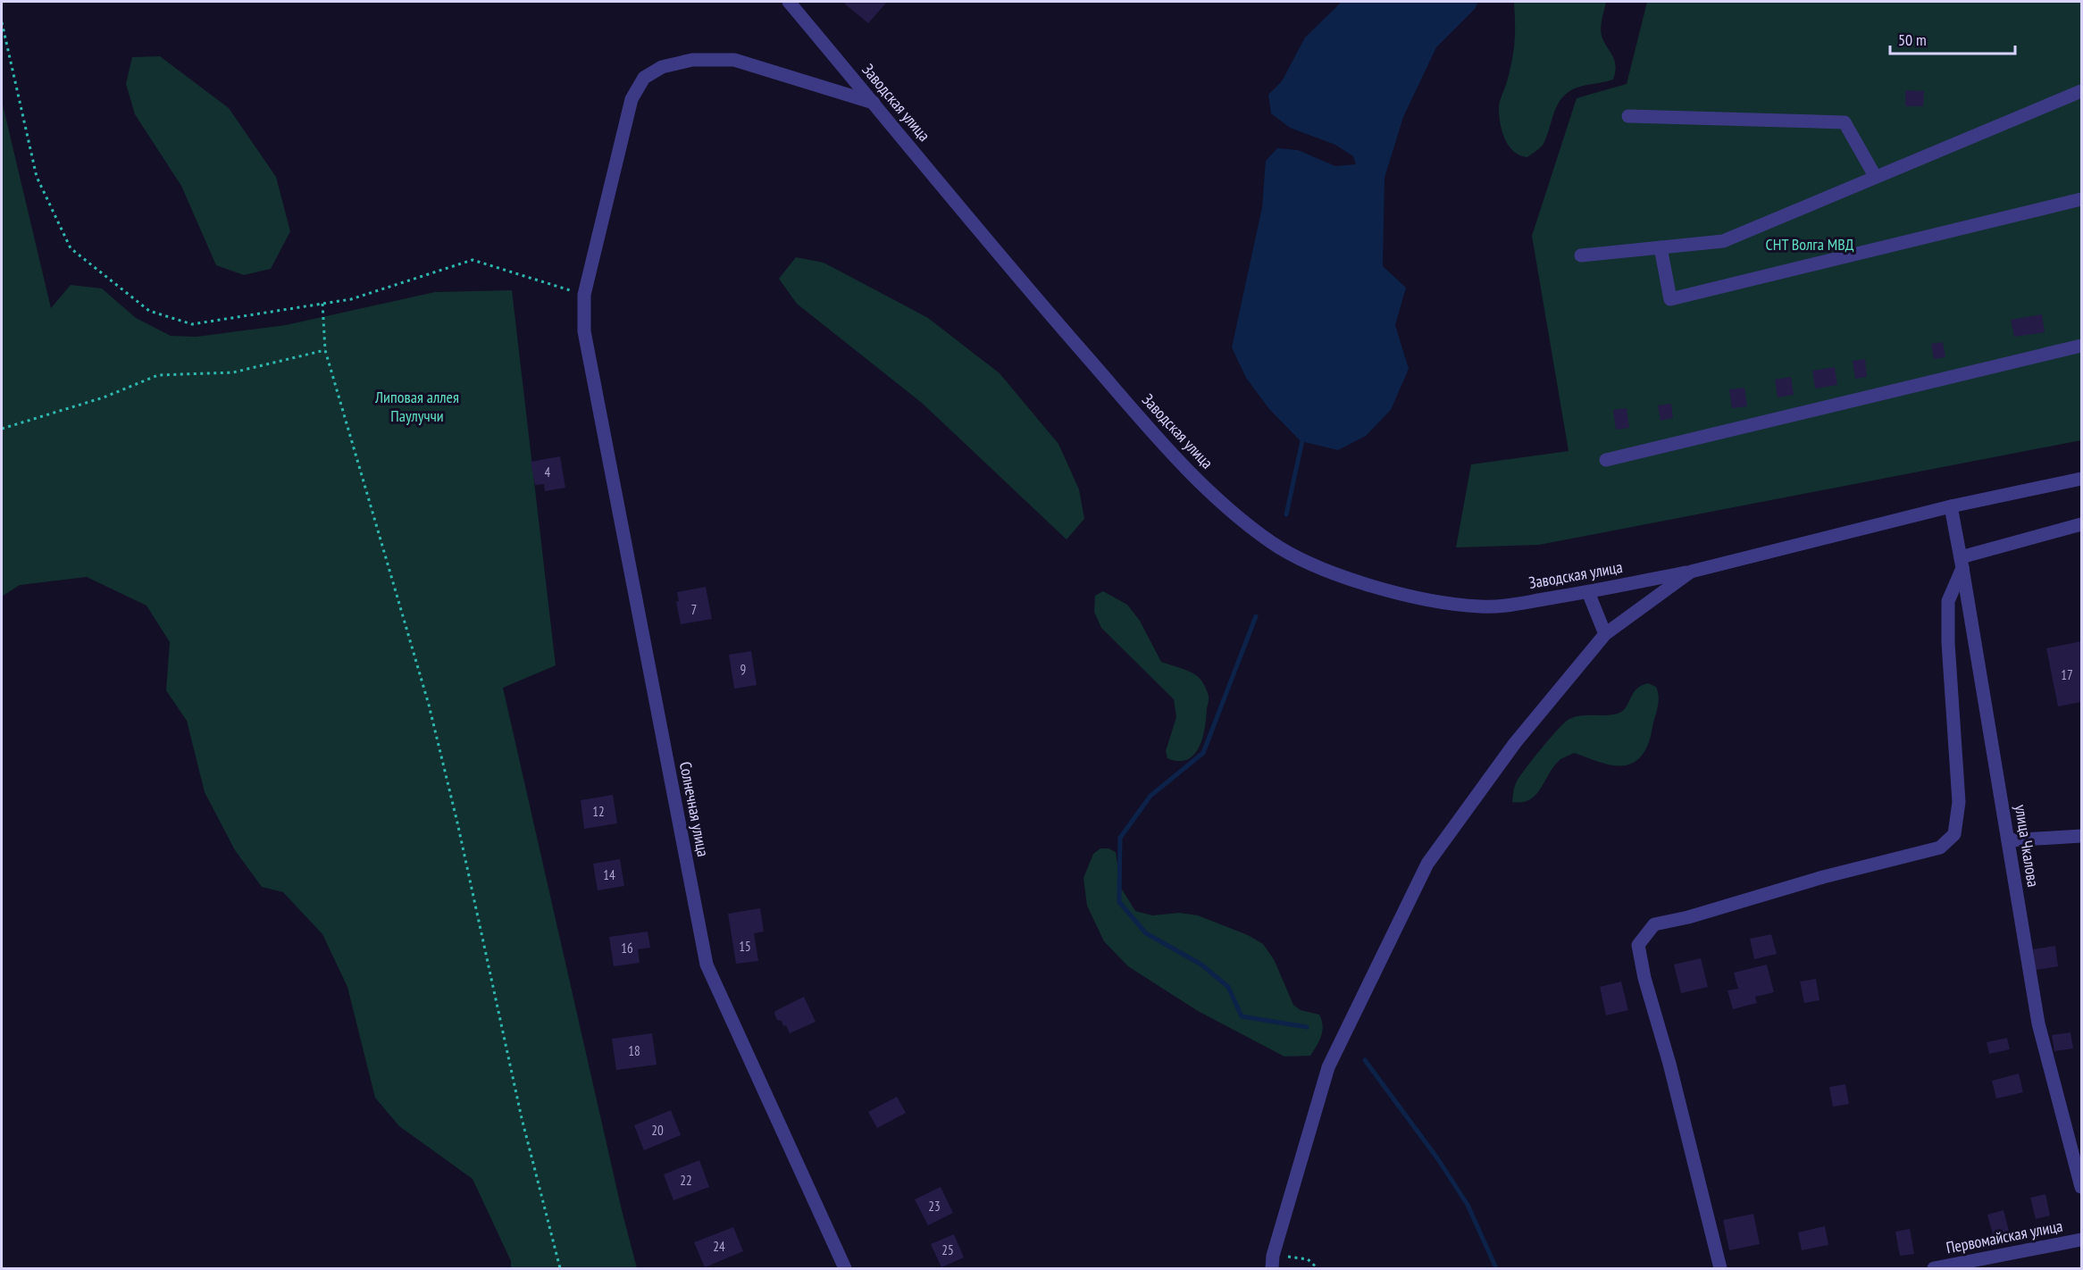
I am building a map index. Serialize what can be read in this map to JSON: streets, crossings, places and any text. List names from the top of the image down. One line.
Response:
{"streets":{"street":["Заводская улица","Солнечная улица","улица Чкалова","Первомайская улица"]},"crossings":[["Заводская улица","Солнечная улица"],["Заводская улица","улица Чкалова"]],"parks":["СНТ Волга МВД","Липовая аллея Паулуччи"],"house_numbers":["4","7","9","17","12","14","15","16","18","20","22","23","24","25"],"scale_bar":"50 m"}
